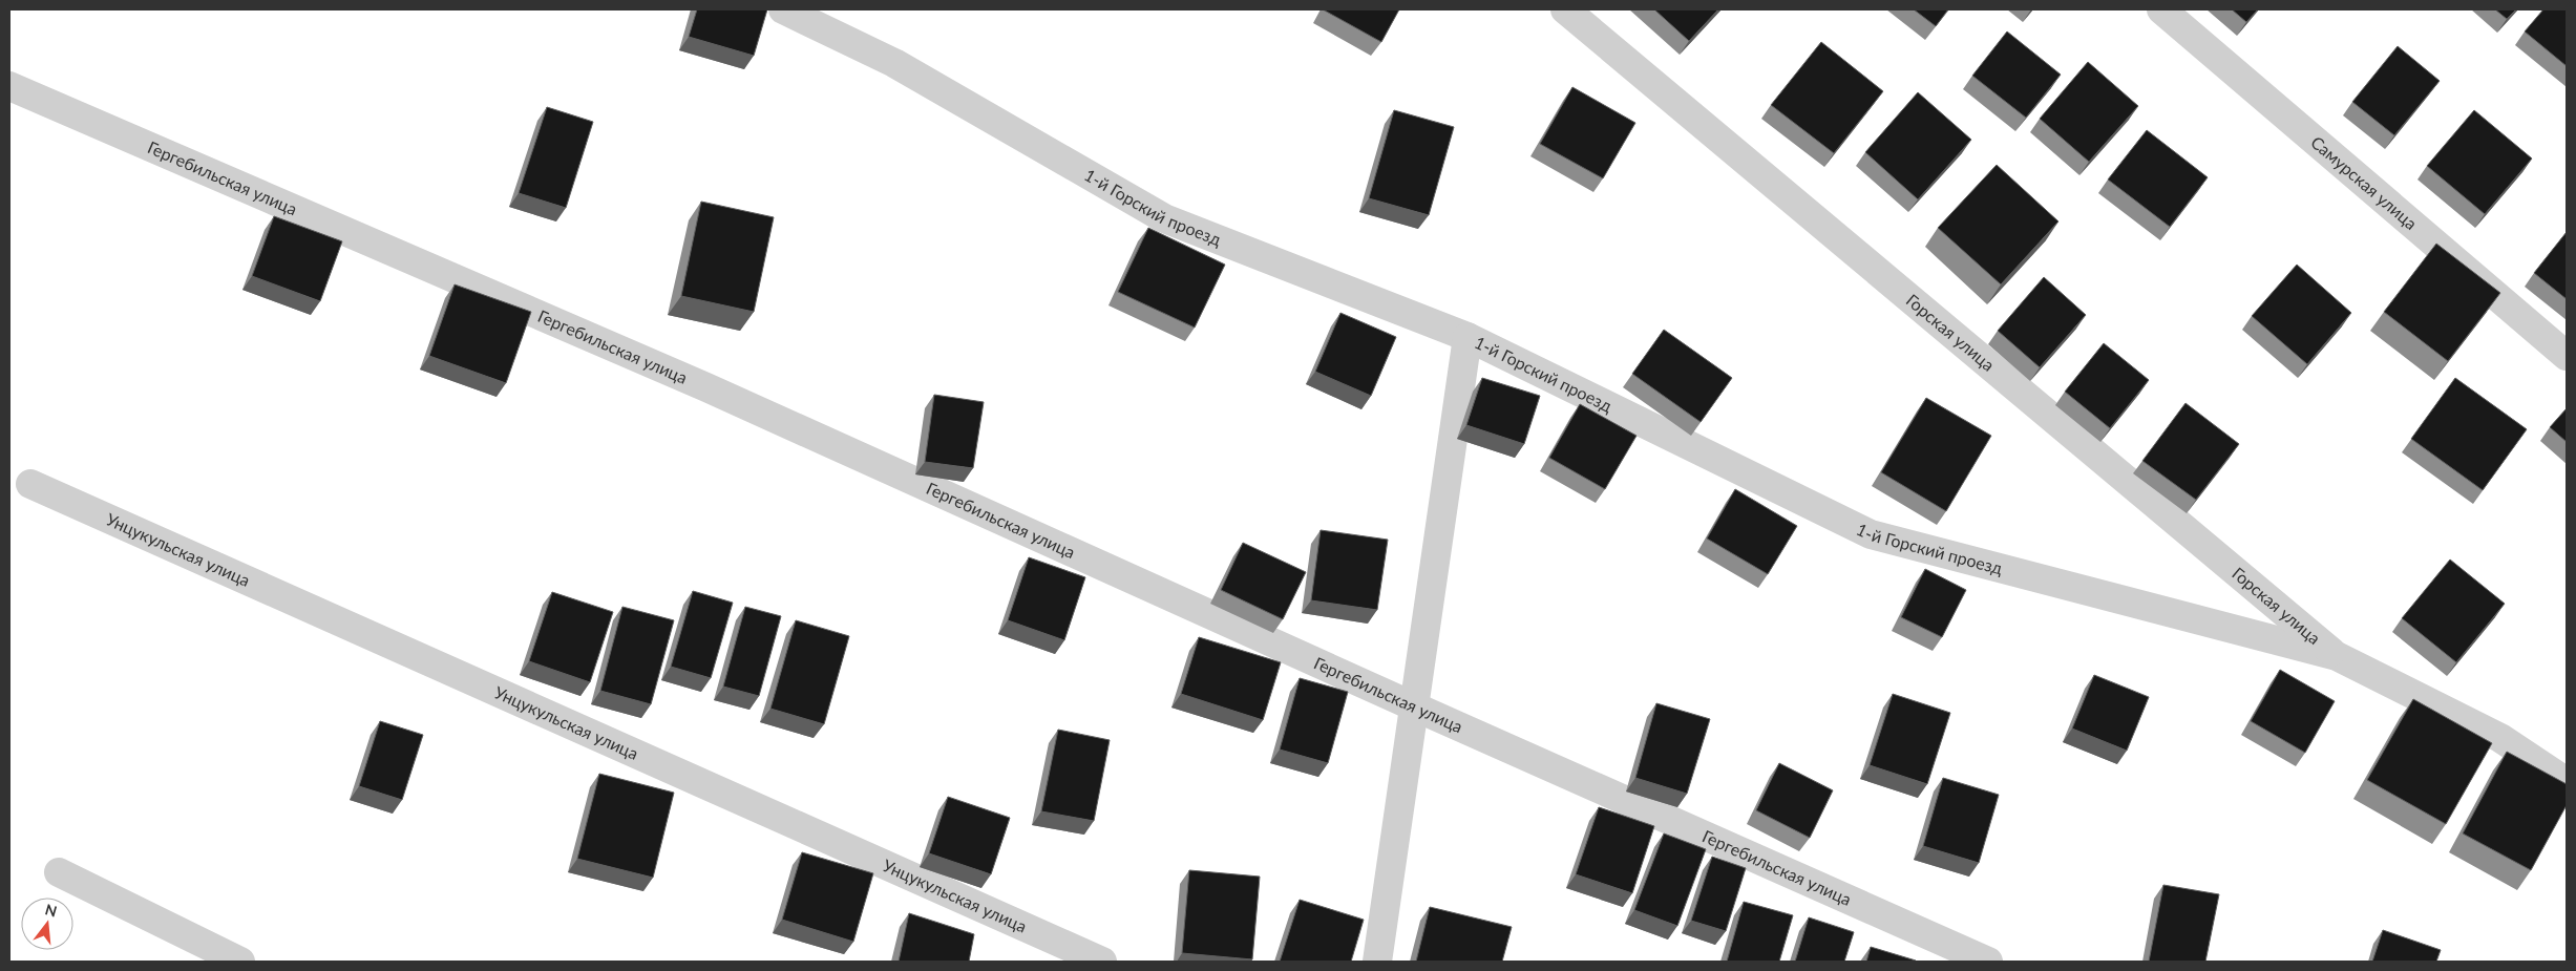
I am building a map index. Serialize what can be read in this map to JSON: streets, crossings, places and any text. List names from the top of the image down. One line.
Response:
{"streets":{"street":["Гергебильская улица","Самурская улица","1-й Горский проезд","Горская улица","Унцукульская улица"]},"crossings":[["1-й Горский проезд","Горская улица"]],"north":"top"}
